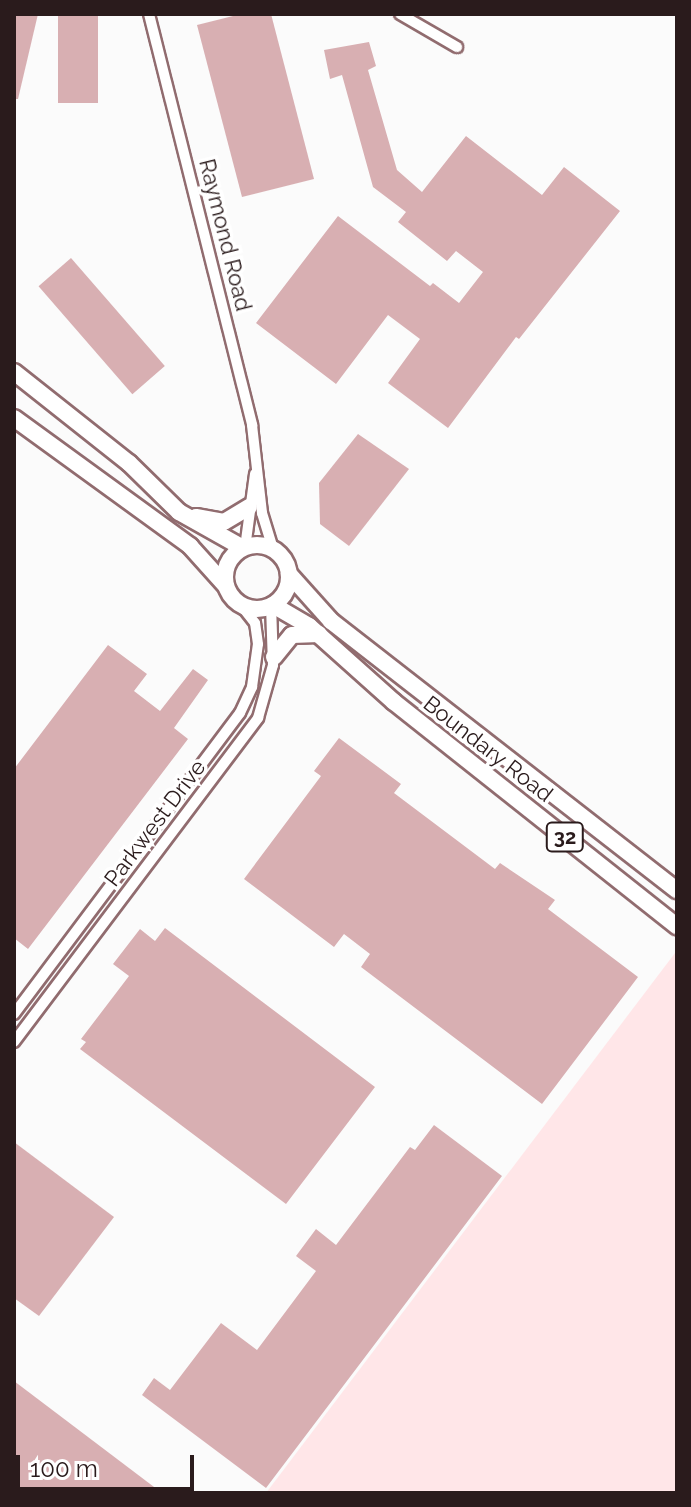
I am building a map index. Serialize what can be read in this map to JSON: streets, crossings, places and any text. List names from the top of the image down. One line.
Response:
{"streets":{"main road":["Boundary Road","32"],"street":["Raymond Road","Parkwest Drive"]},"crossings":[["Raymond Road","Boundary Road"],["Raymond Road","Parkwest Drive"],["Raymond Road","32"],["Boundary Road","Parkwest Drive"],["Boundary Road","32"],["Parkwest Drive","32"]],"scale_bar":"100 m"}
